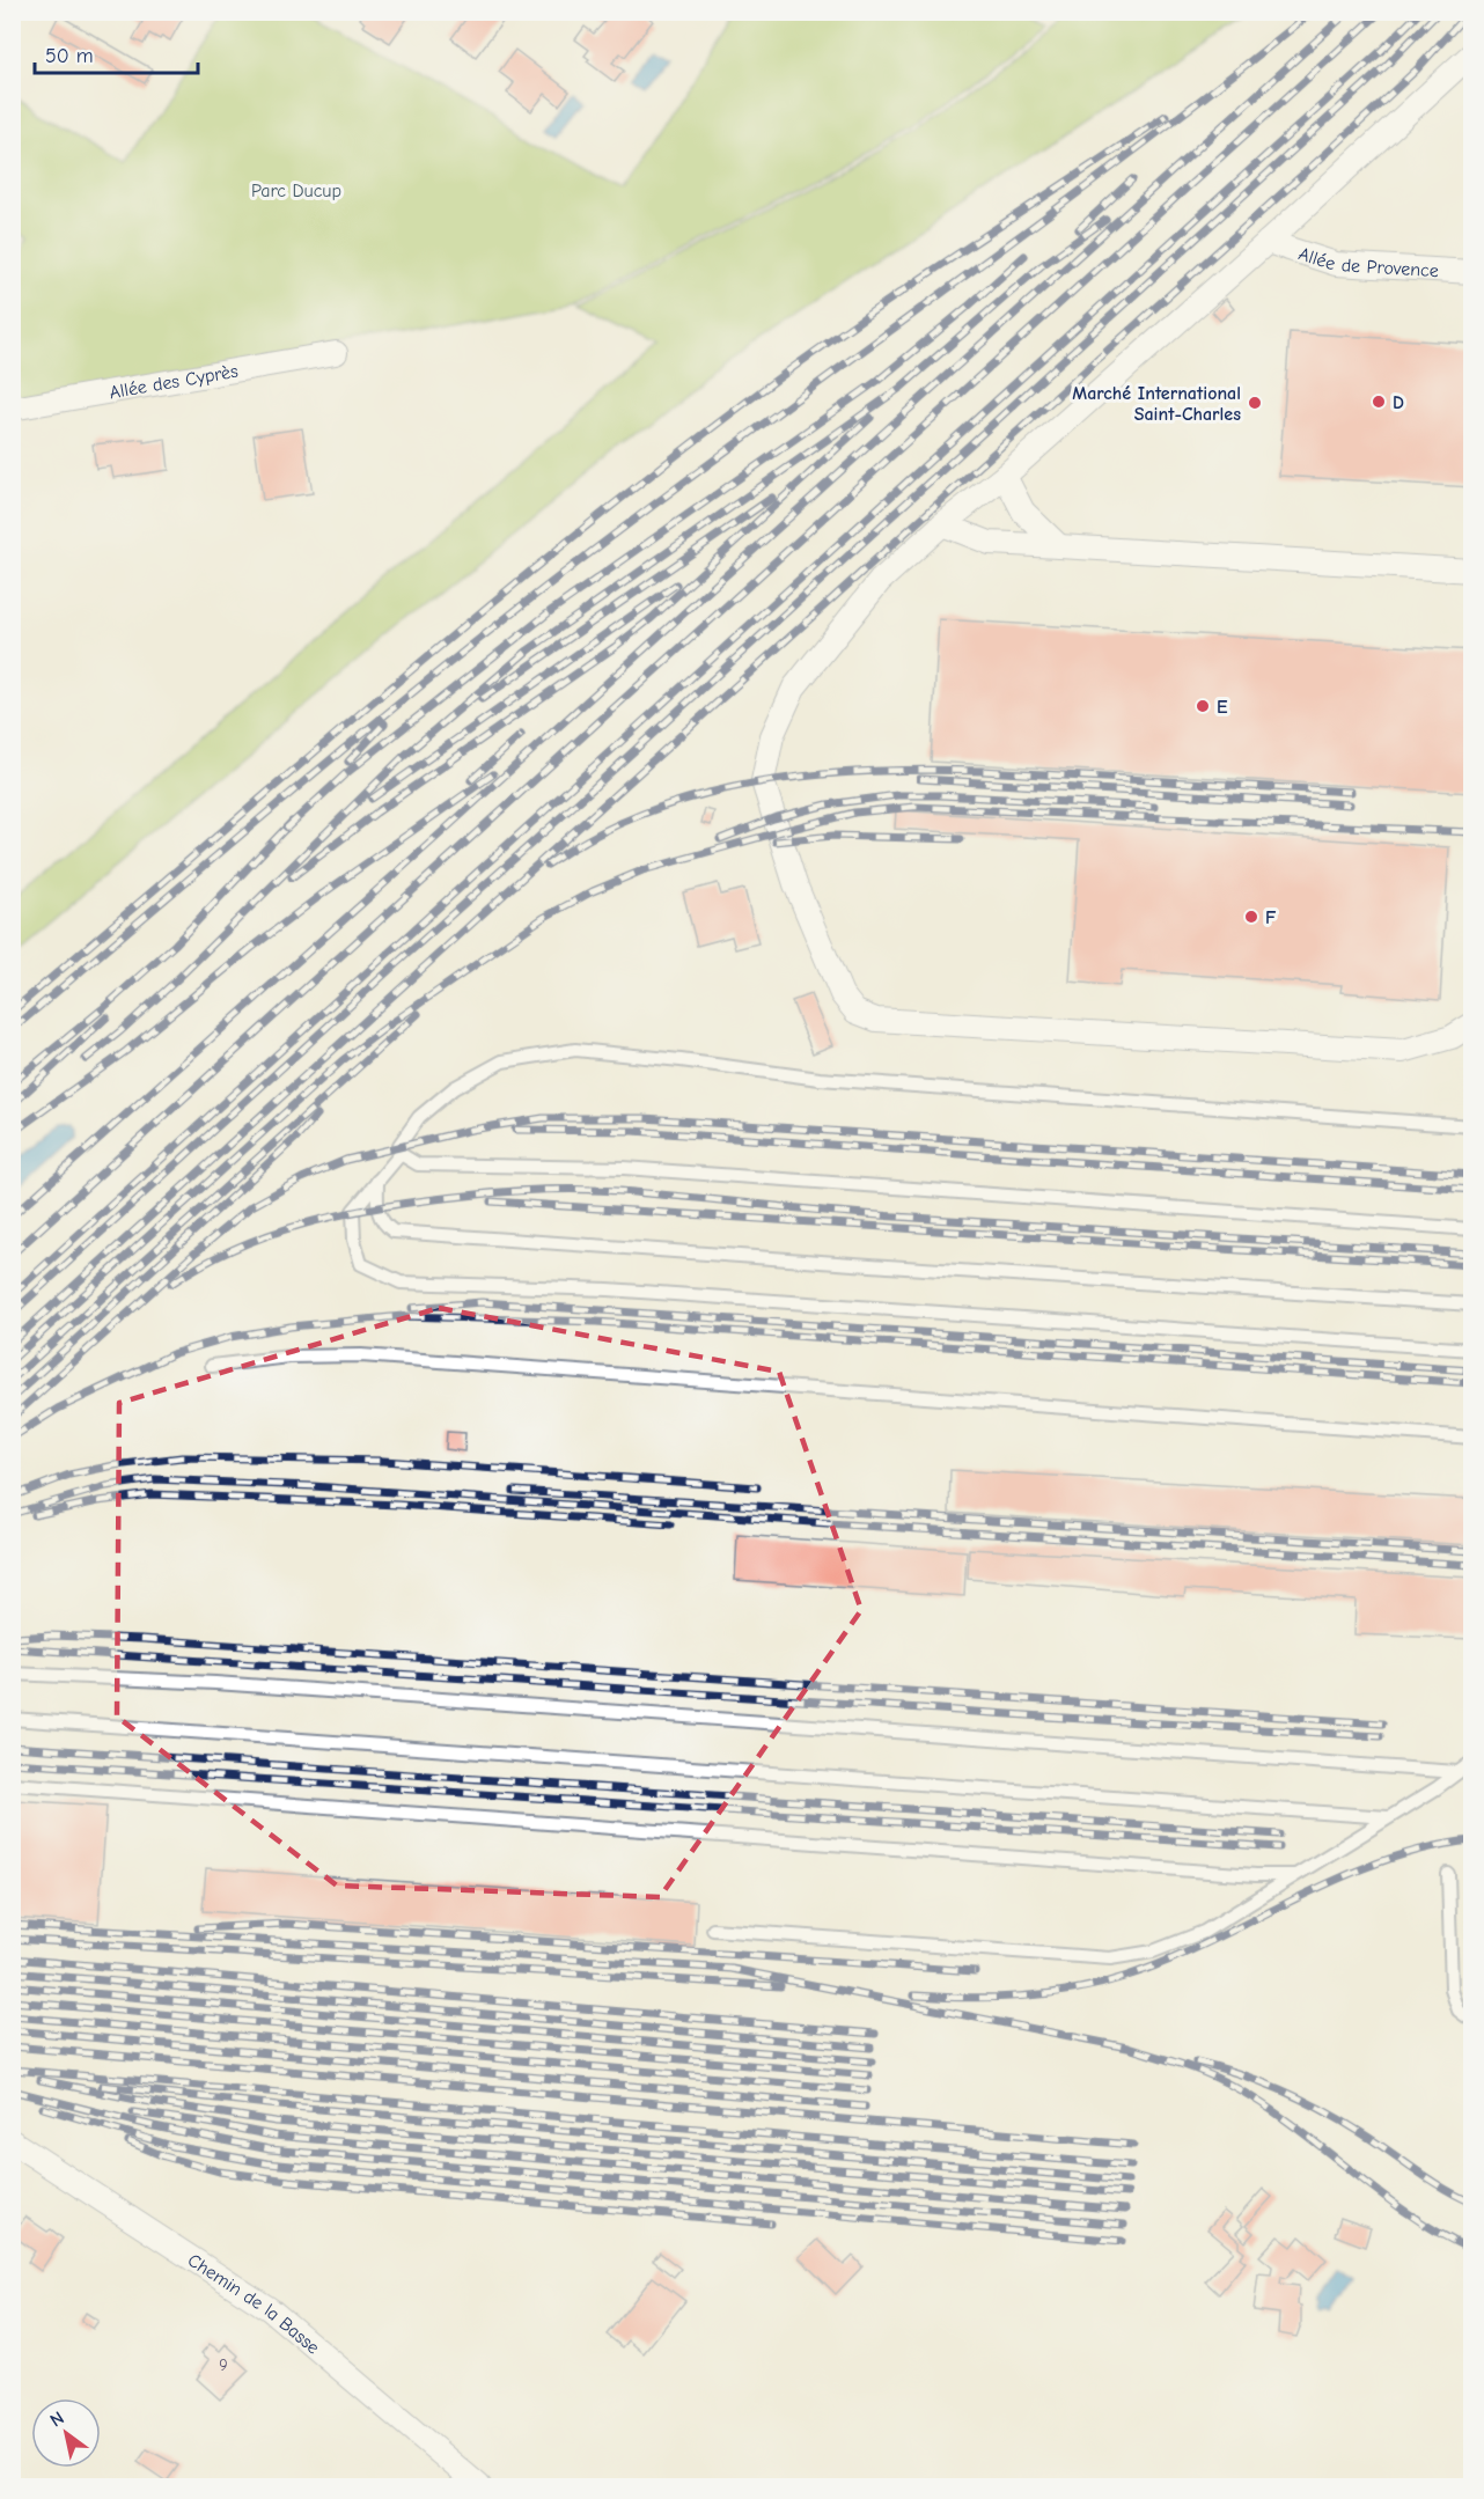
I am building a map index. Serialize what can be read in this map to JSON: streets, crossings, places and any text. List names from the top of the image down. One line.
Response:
{"streets":{"street":["Allée de Provence","Allée des Cyprès","Chemin de la Basse"]},"parks":["Parc Ducup"],"places":["D","Marché International Saint-Charles","E","F"],"house_numbers":["9"],"scale_bar":"50 m","north":"top left"}
